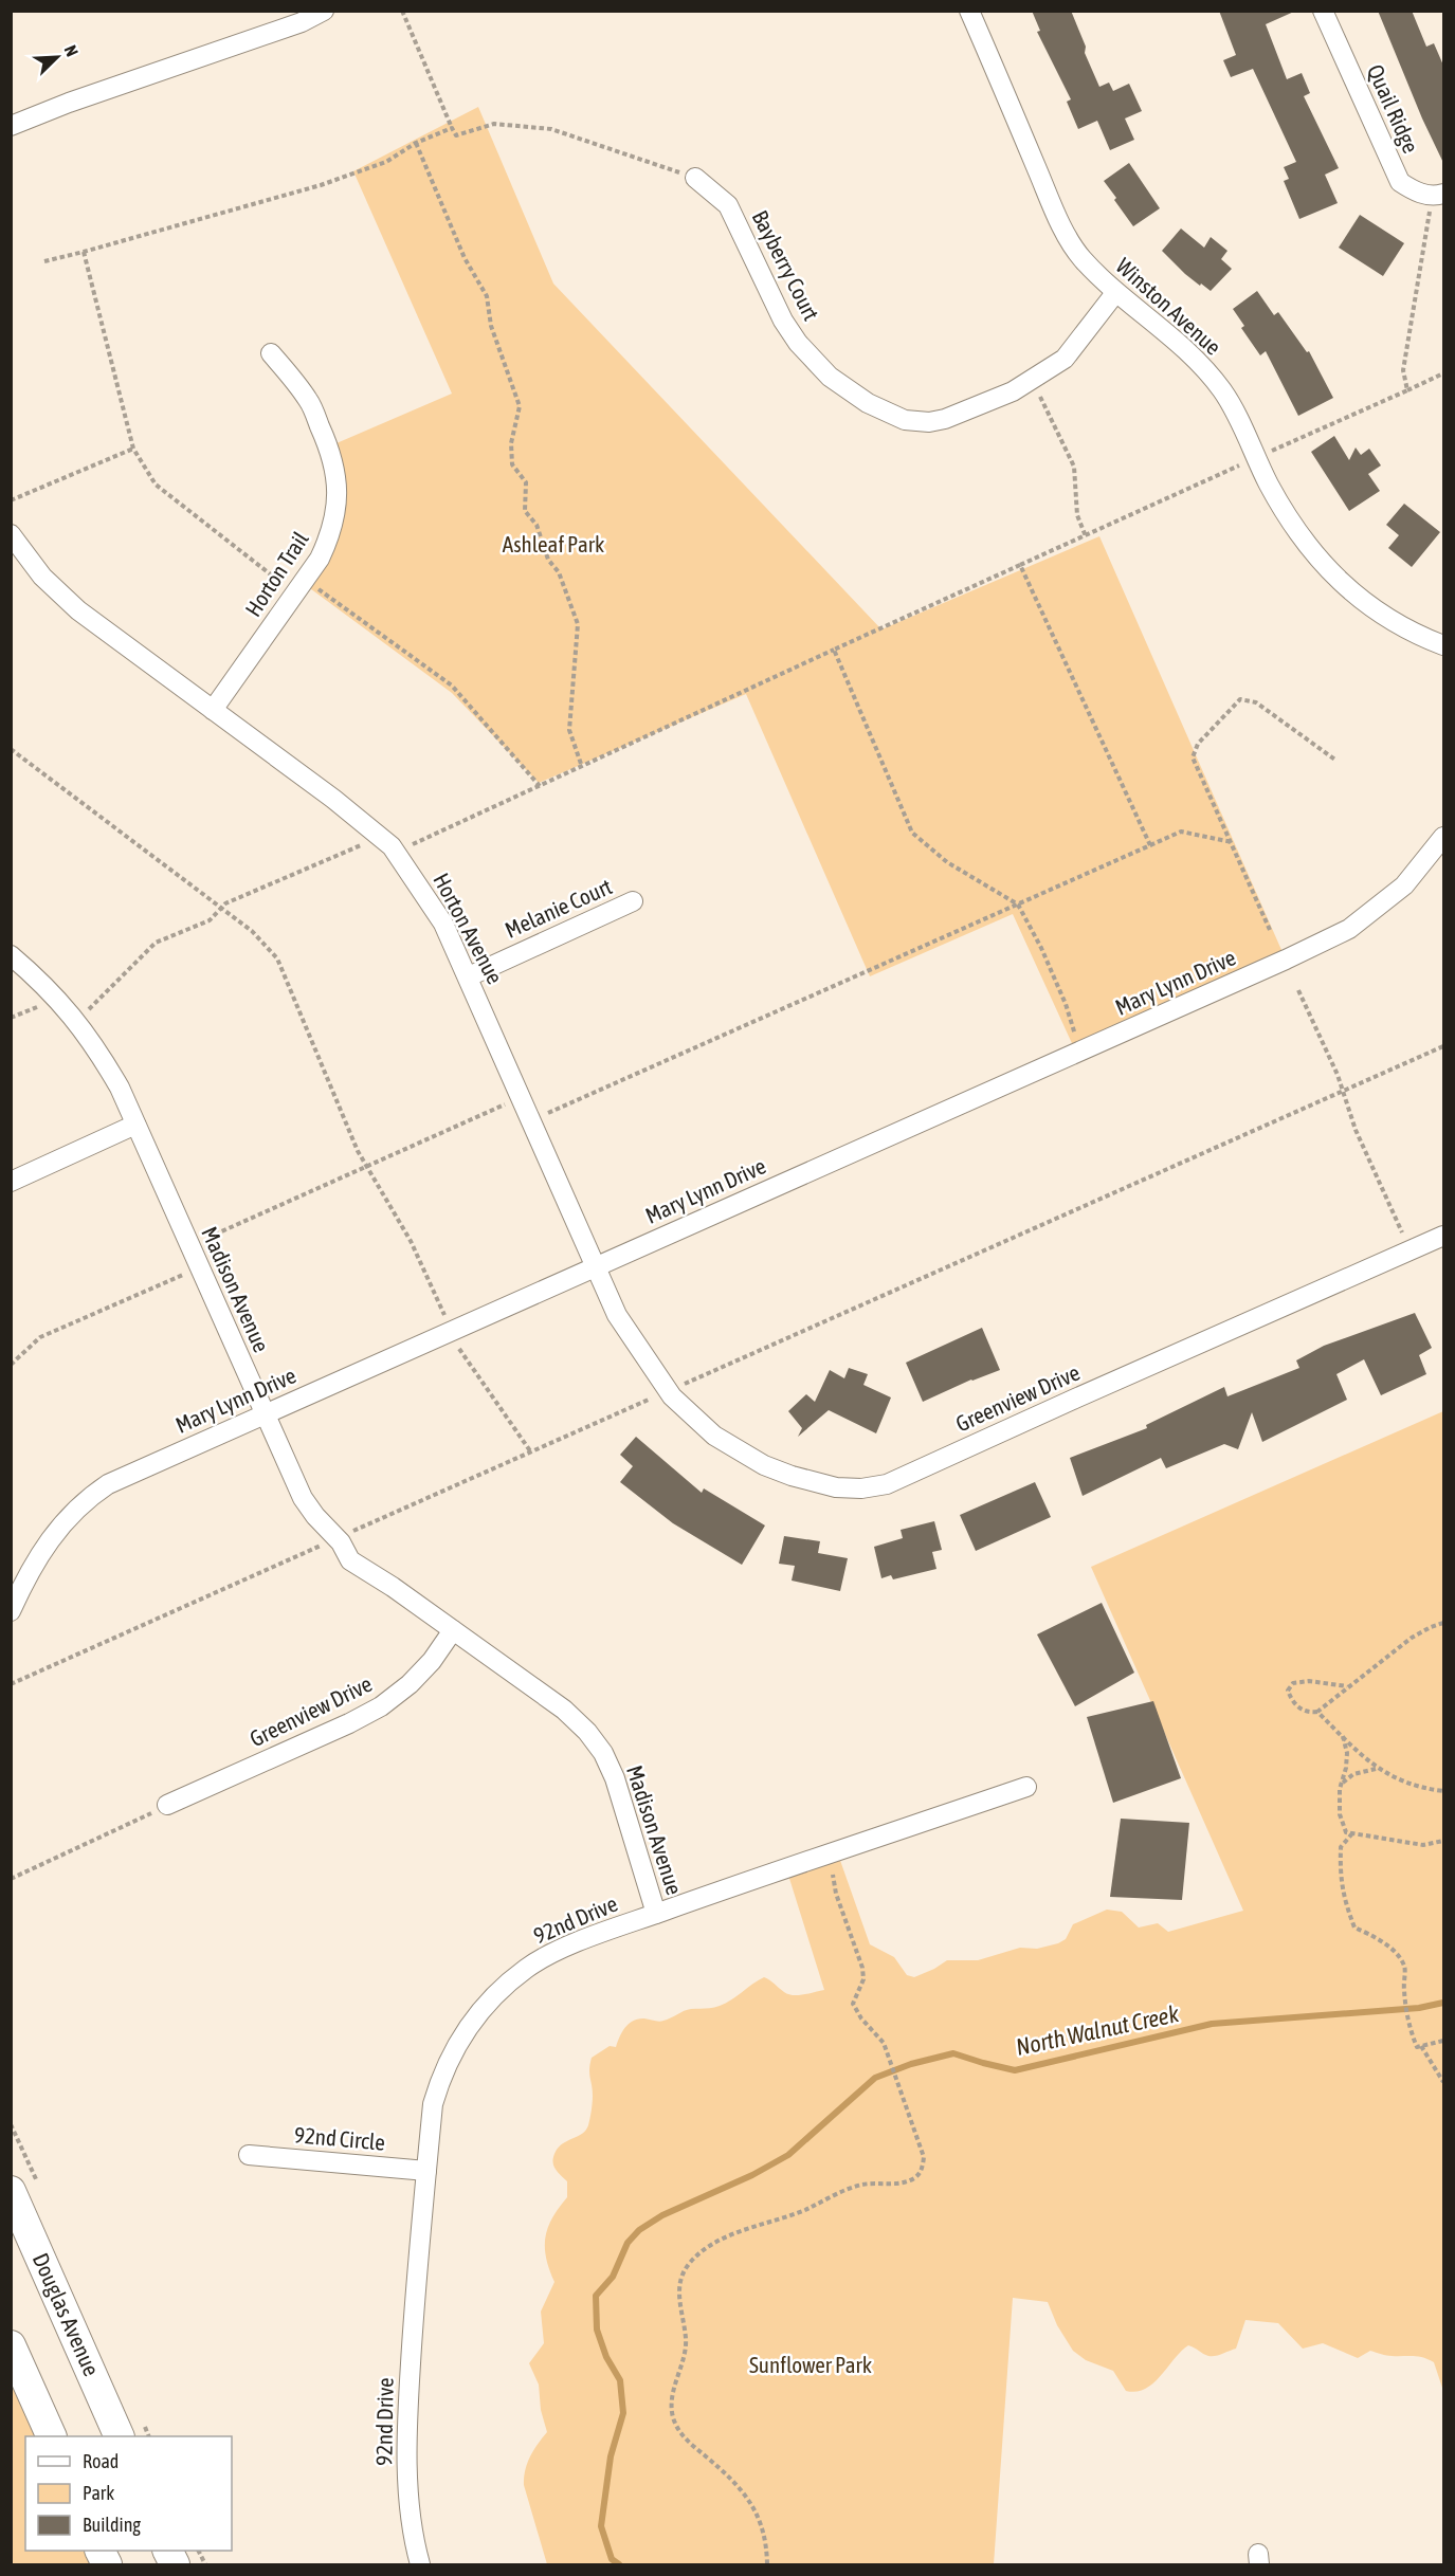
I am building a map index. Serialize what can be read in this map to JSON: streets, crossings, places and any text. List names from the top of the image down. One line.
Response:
{"streets":{"main road":["Douglas Avenue"],"street":["Quail Ridge","Bayberry Court","Winston Avenue","Horton Trail","Melanie Court","Horton Avenue","Mary Lynn Drive","Madison Avenue","Greenview Drive","92nd Drive","92nd Circle"]},"crossings":[["Bayberry Court","Winston Avenue"],["Horton Trail","Horton Avenue"],["Melanie Court","Horton Avenue"],["Horton Avenue","Mary Lynn Drive"],["Horton Avenue","Greenview Drive"],["Mary Lynn Drive","Madison Avenue"],["Madison Avenue","Greenview Drive"],["Madison Avenue","92nd Drive"],["92nd Drive","92nd Circle"]],"water":["North Walnut Creek"],"parks":["Ashleaf Park","Sunflower Park"],"legend":["Road","Park","Building"],"north":"top right"}
